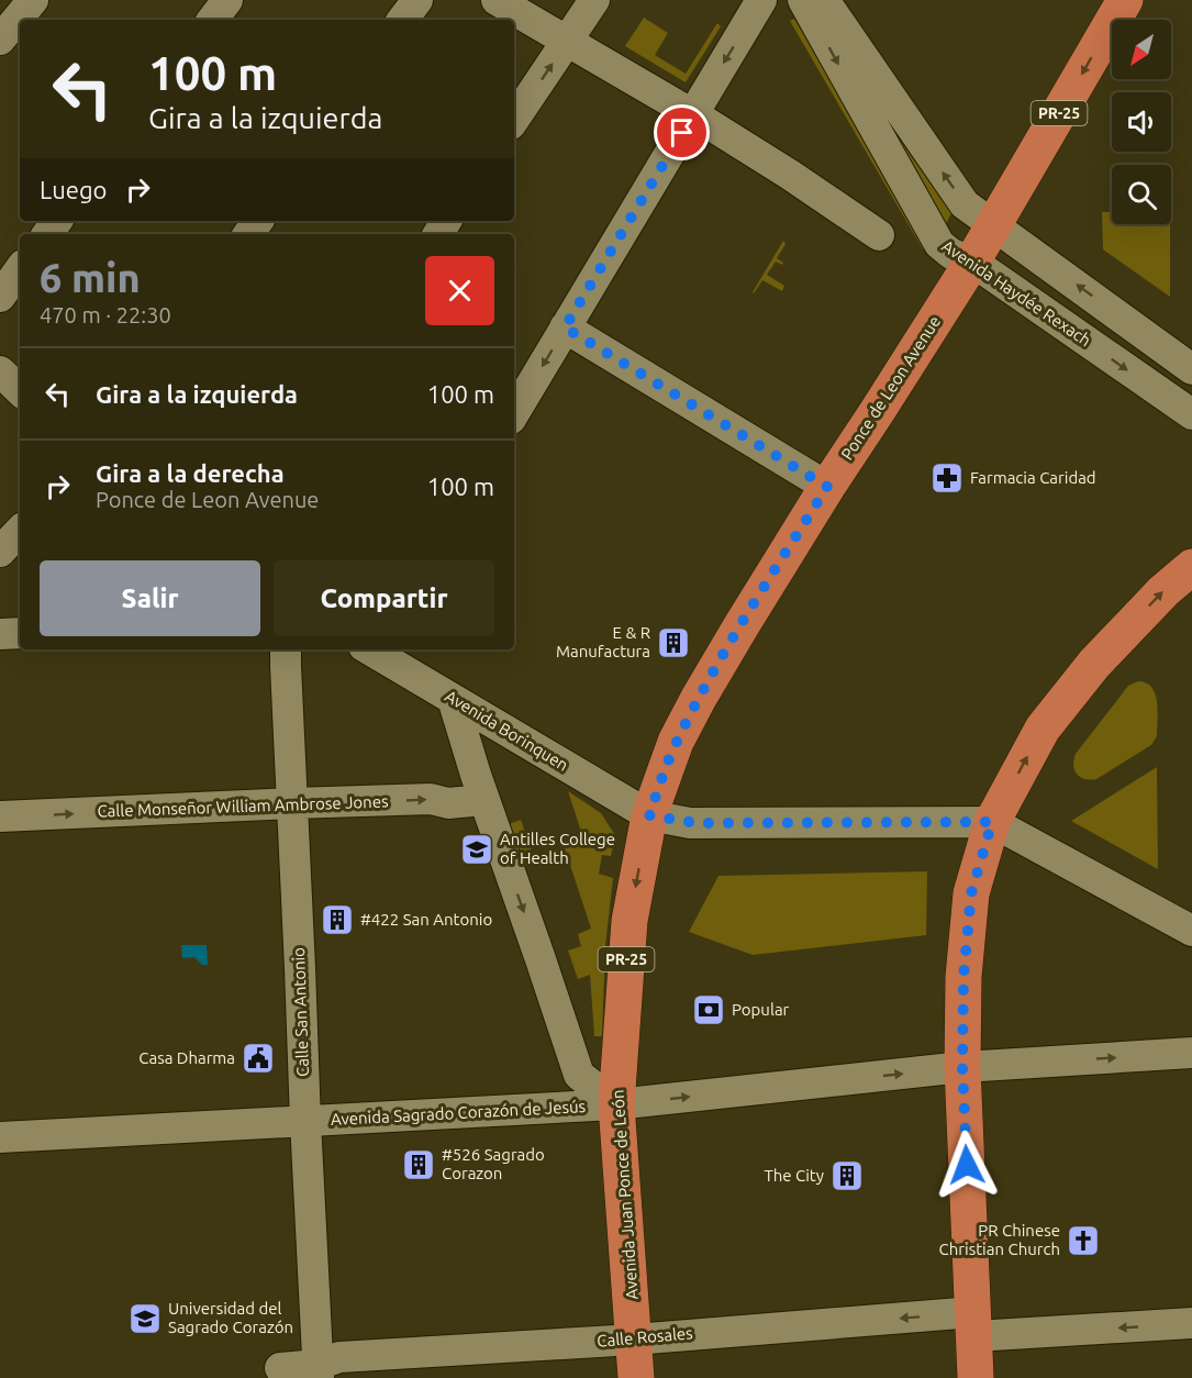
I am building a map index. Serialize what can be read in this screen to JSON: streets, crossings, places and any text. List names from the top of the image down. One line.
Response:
{"streets":{"main road":["PR-25","Ponce de Leon Avenue","Avenida Juan Ponce de León"],"street":["Avenida Haydée Rexach","Avenida Borinquen","Calle Monseñor William Ambrose Jones","Calle San Antonio","Avenida Sagrado Corazón de Jesús","Calle Rosales"]},"crossings":[["Avenida Haydée Rexach","Ponce de Leon Avenue"],["Ponce de Leon Avenue","Avenida Borinquen"],["Ponce de Leon Avenue","Avenida Juan Ponce de León"],["Avenida Borinquen","Avenida Juan Ponce de León"],["Calle Monseñor William Ambrose Jones","Calle San Antonio"],["Calle San Antonio","Avenida Sagrado Corazón de Jesús"],["Calle San Antonio","Calle Rosales"],["Avenida Sagrado Corazón de Jesús","Avenida Juan Ponce de León"],["Avenida Juan Ponce de León","Calle Rosales"]],"one_way":["Calle Monseñor William Ambrose Jones","Avenida Juan Ponce de León","Calle Rosales"],"places":{"pharmacy":["Farmacia Caridad"],"building":["E & R Manufactura","#422 San Antonio","#526 Sagrado Corazon","The City"],"school or university":["Antilles College of Health","Universidad del Sagrado Corazón"],"bank":["Popular"],"public building":["Casa Dharma"],"church":["PR Chinese Christian Church"]},"north":"bottom left","page":{"turn":["100 m","Gira a la izquierda"],"then":"Luego","heading":["6 min","470 m · 22:30"],"list":[{"name":"Gira a la izquierda","value":"100 m"},{"name":"Gira a la derecha","note":"Ponce de Leon Avenue","value":"100 m"}],"buttons":["Salir","Compartir"]}}
